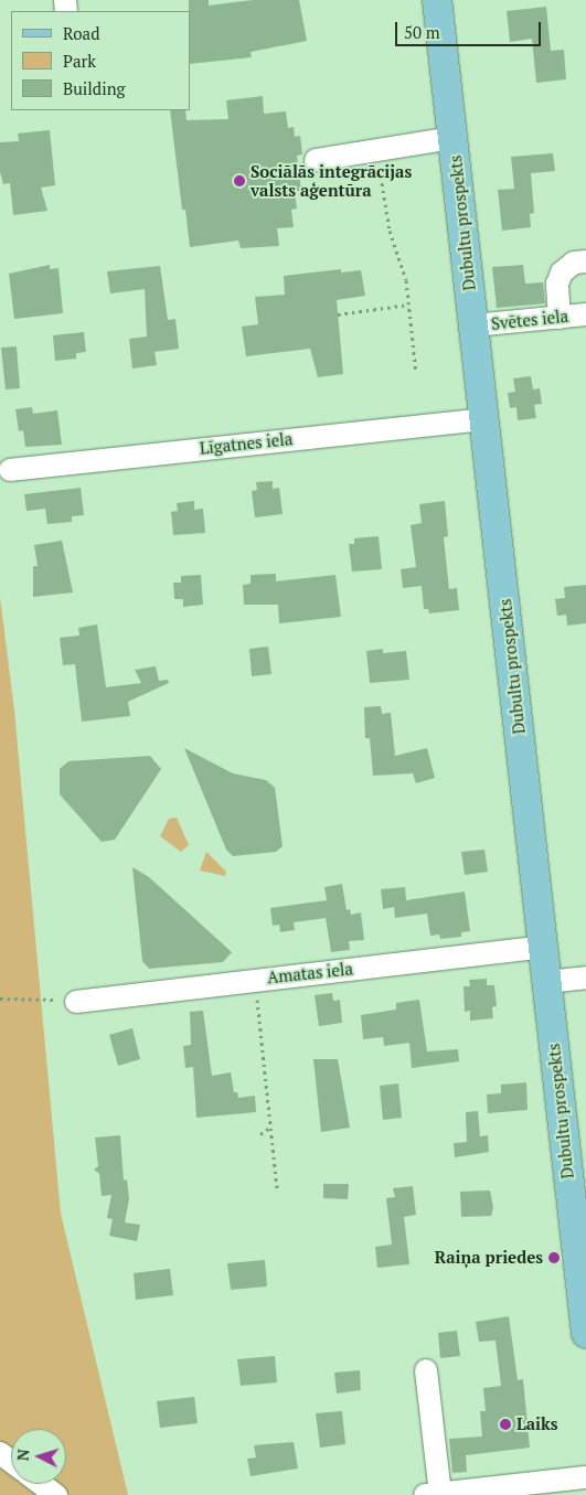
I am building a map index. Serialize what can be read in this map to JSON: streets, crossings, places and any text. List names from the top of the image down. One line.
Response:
{"streets":{"main road":["Dubultu prospekts"],"street":["Svētes iela","Līgatnes iela","Amatas iela"]},"crossings":[["Dubultu prospekts","Svētes iela"],["Dubultu prospekts","Līgatnes iela"],["Dubultu prospekts","Amatas iela"]],"places":["Sociālās integrācijas valsts aģentūra","Raiņa priedes","Laiks"],"legend":["Road","Park","Building"],"scale_bar":"50 m","north":"left"}
